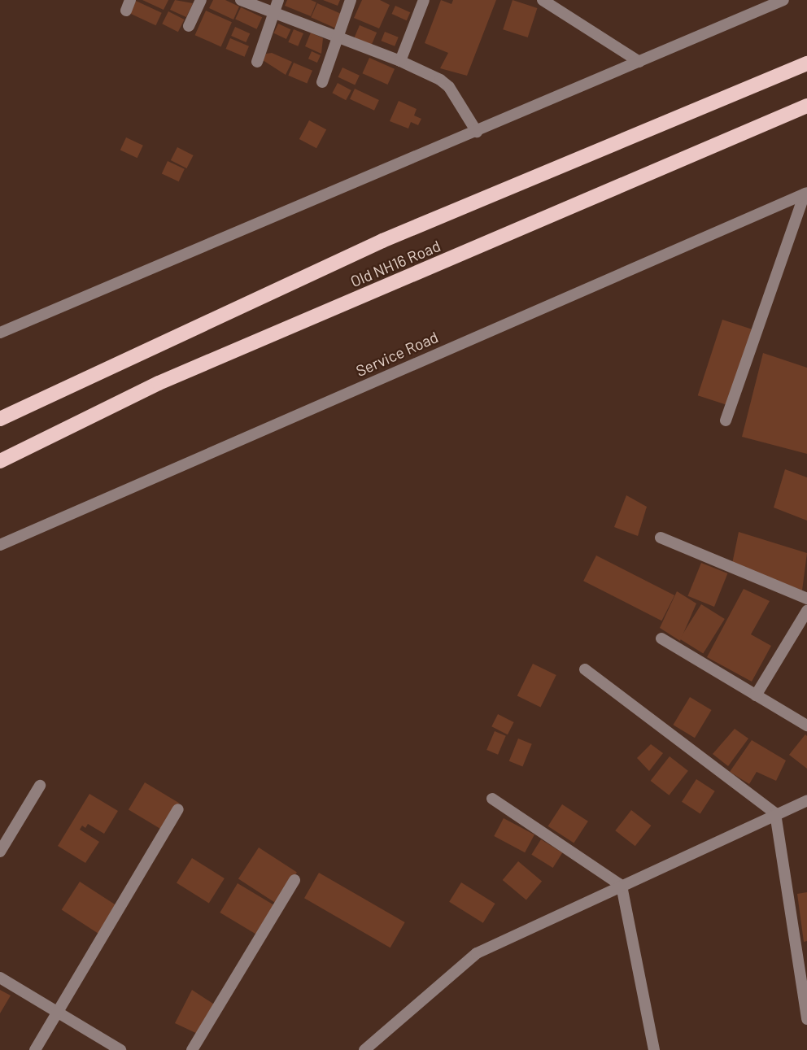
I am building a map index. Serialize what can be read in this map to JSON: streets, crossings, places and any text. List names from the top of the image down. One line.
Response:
{"streets":{"main road":["Old NH16 Road"],"street":["Service Road"]}}
